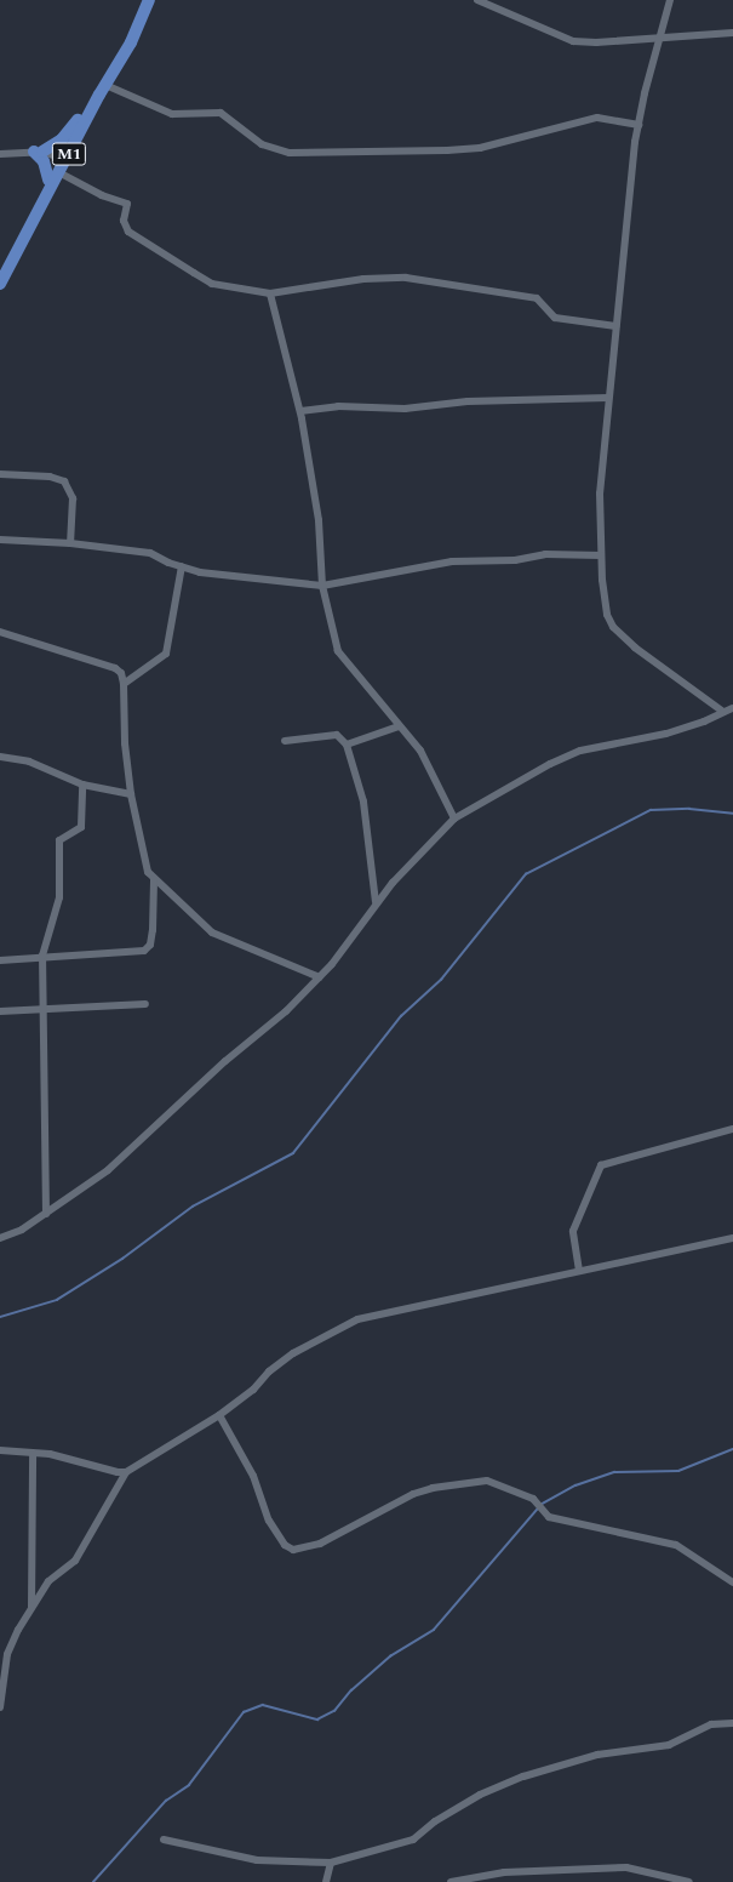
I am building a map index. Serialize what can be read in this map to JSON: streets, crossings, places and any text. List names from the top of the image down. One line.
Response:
{"streets":{"highway":["M1"]}}
